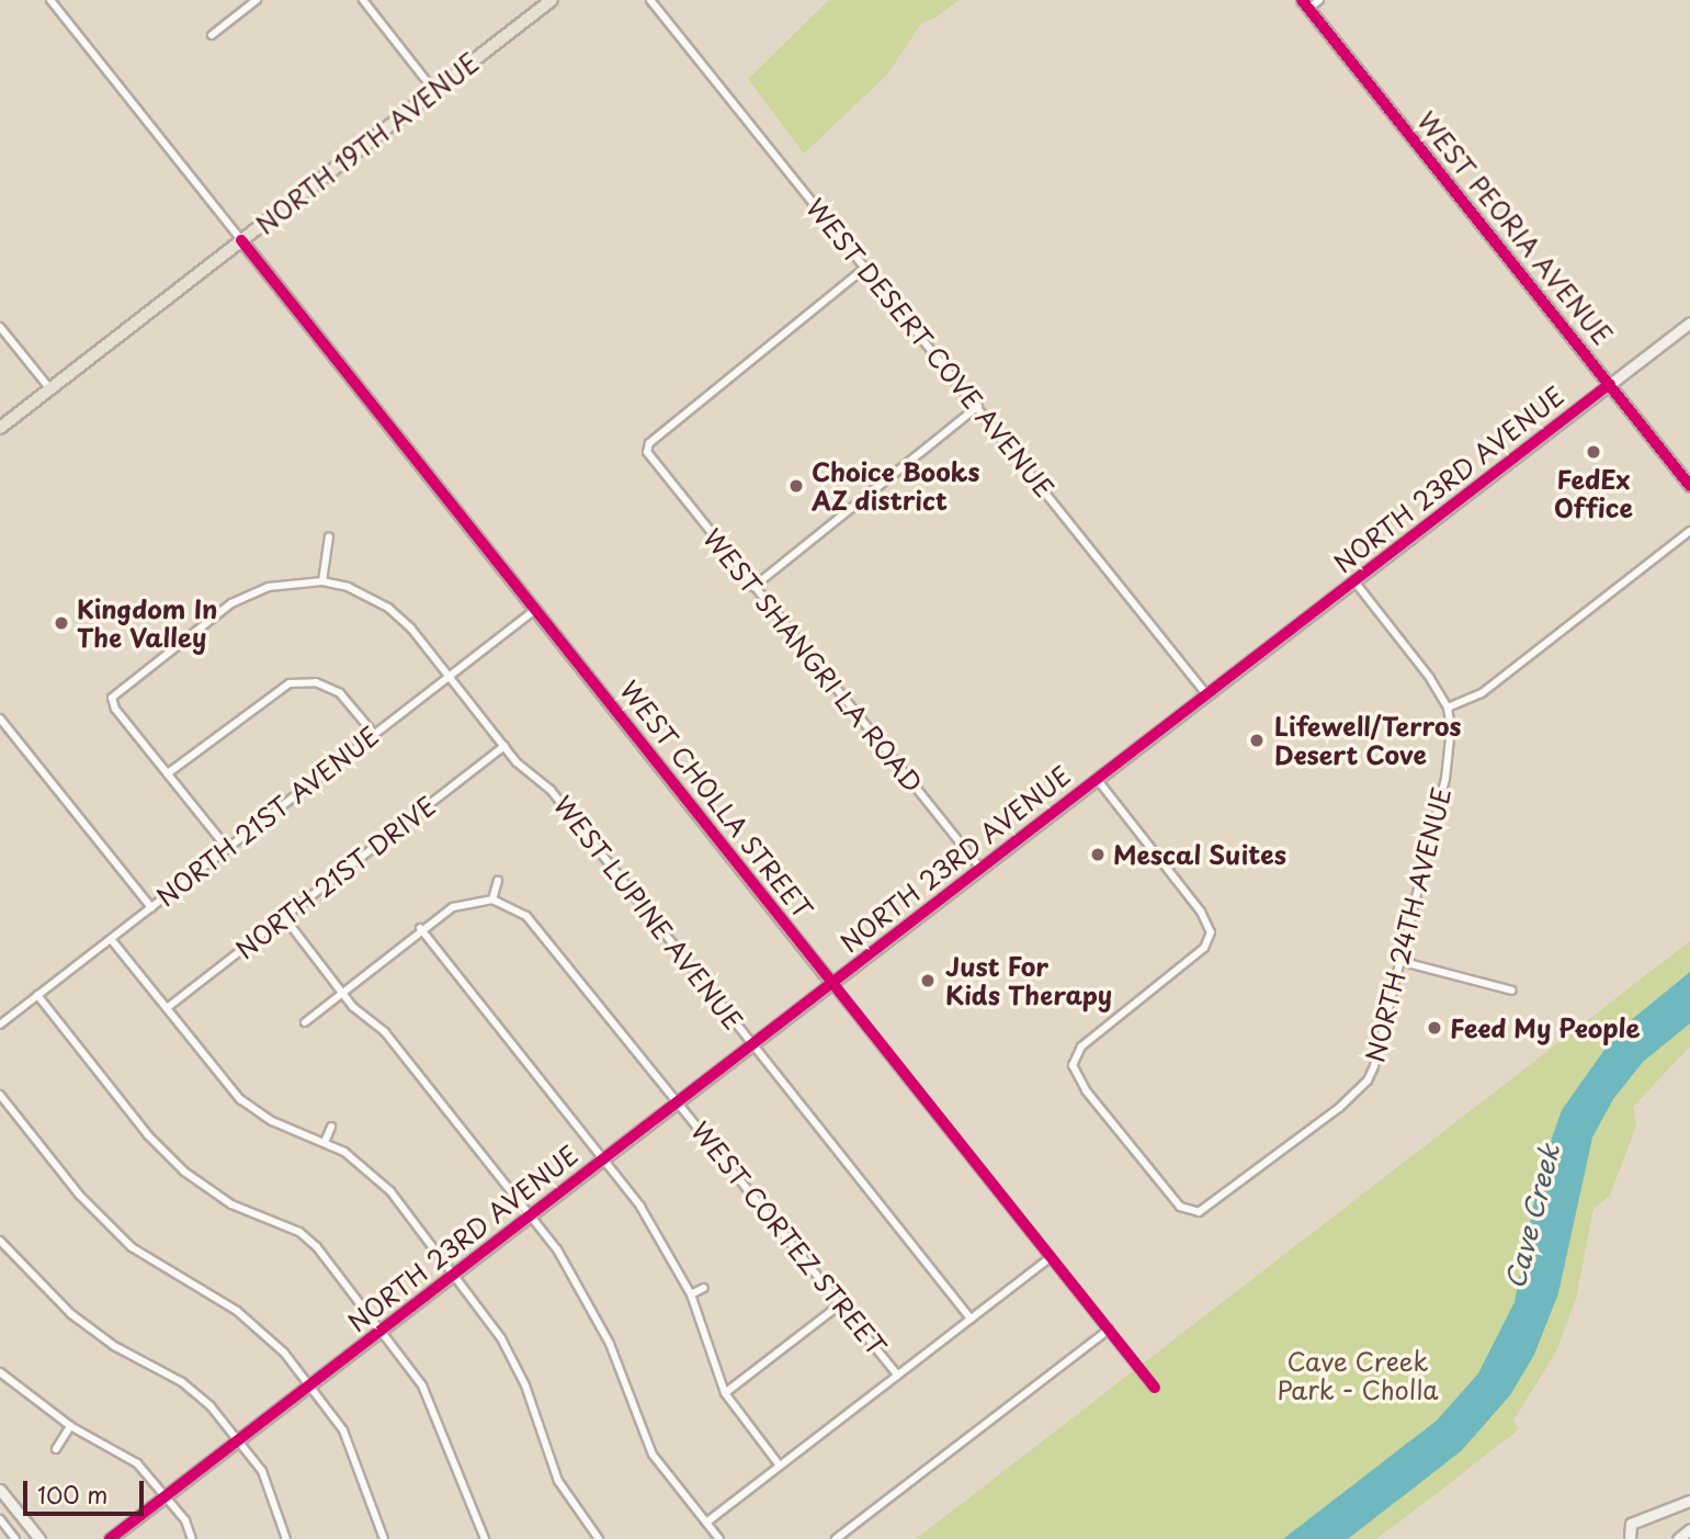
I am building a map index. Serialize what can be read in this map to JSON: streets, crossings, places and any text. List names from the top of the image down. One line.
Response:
{"streets":{"main road":["NORTH 19TH AVENUE"],"street":["WEST PEORIA AVENUE","WEST DESERT COVE AVENUE","NORTH 23RD AVENUE","WEST SHANGRI LA ROAD","WEST CHOLLA STREET","NORTH 21ST AVENUE","NORTH 21ST DRIVE","WEST LUPINE AVENUE","NORTH 24TH AVENUE","WEST CORTEZ STREET"]},"crossings":[["NORTH 19TH AVENUE","WEST CHOLLA STREET"],["WEST PEORIA AVENUE","NORTH 23RD AVENUE"],["WEST DESERT COVE AVENUE","NORTH 23RD AVENUE"],["WEST DESERT COVE AVENUE","WEST SHANGRI LA ROAD"],["NORTH 23RD AVENUE","WEST SHANGRI LA ROAD"],["NORTH 23RD AVENUE","WEST CHOLLA STREET"],["NORTH 23RD AVENUE","WEST LUPINE AVENUE"],["NORTH 23RD AVENUE","NORTH 24TH AVENUE"],["NORTH 23RD AVENUE","WEST CORTEZ STREET"],["WEST CHOLLA STREET","NORTH 21ST AVENUE"],["NORTH 21ST AVENUE","WEST LUPINE AVENUE"],["NORTH 21ST DRIVE","WEST LUPINE AVENUE"]],"water":["Cave Creek"],"parks":["Cave Creek Park - Cholla"],"places":["FedEx Office","Choice Books AZ district","Kingdom In The Valley","Lifewell/Terros Desert Cove","Mescal Suites","Just For Kids Therapy","Feed My People"],"scale_bar":"100 m"}
